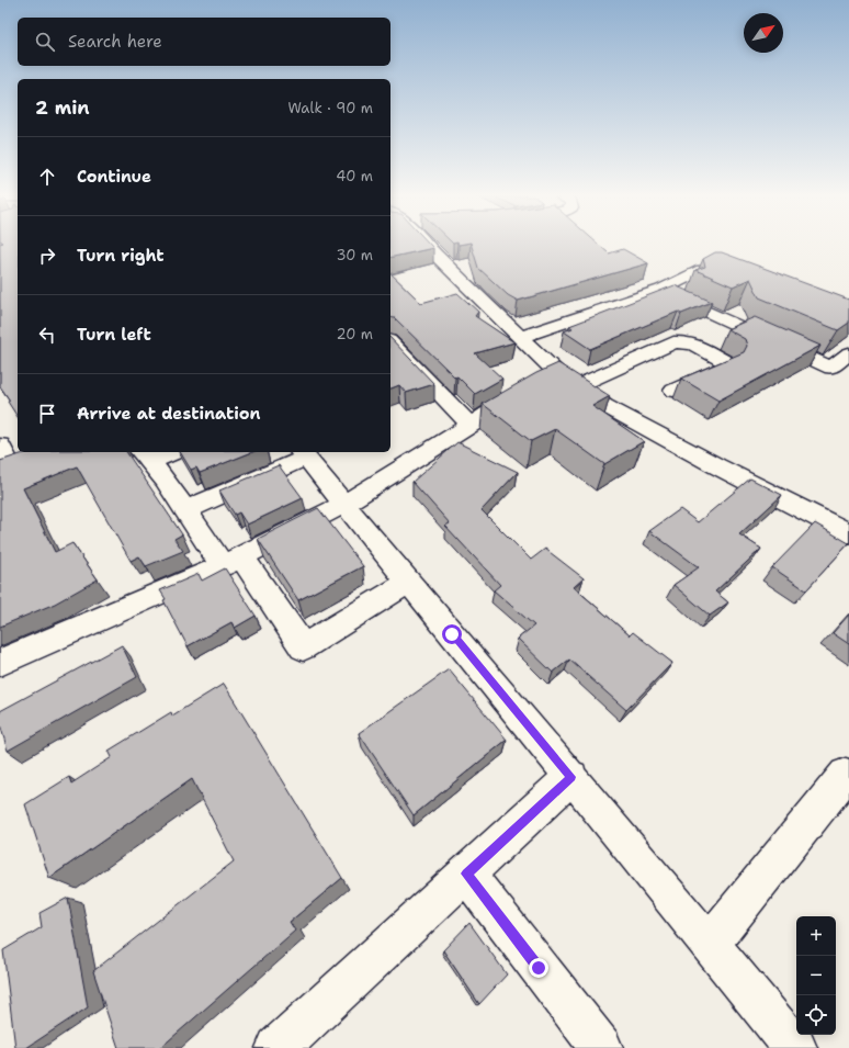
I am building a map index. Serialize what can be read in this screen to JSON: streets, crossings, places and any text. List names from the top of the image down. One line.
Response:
{"north":"top right","page":{"search":"Search here","heading":["2 min","Walk · 90 m"],"list":[["Continue","40 m"],["Turn right","30 m"],["Turn left","20 m"],"Arrive at destination"],"map_buttons":["+","−"]}}
